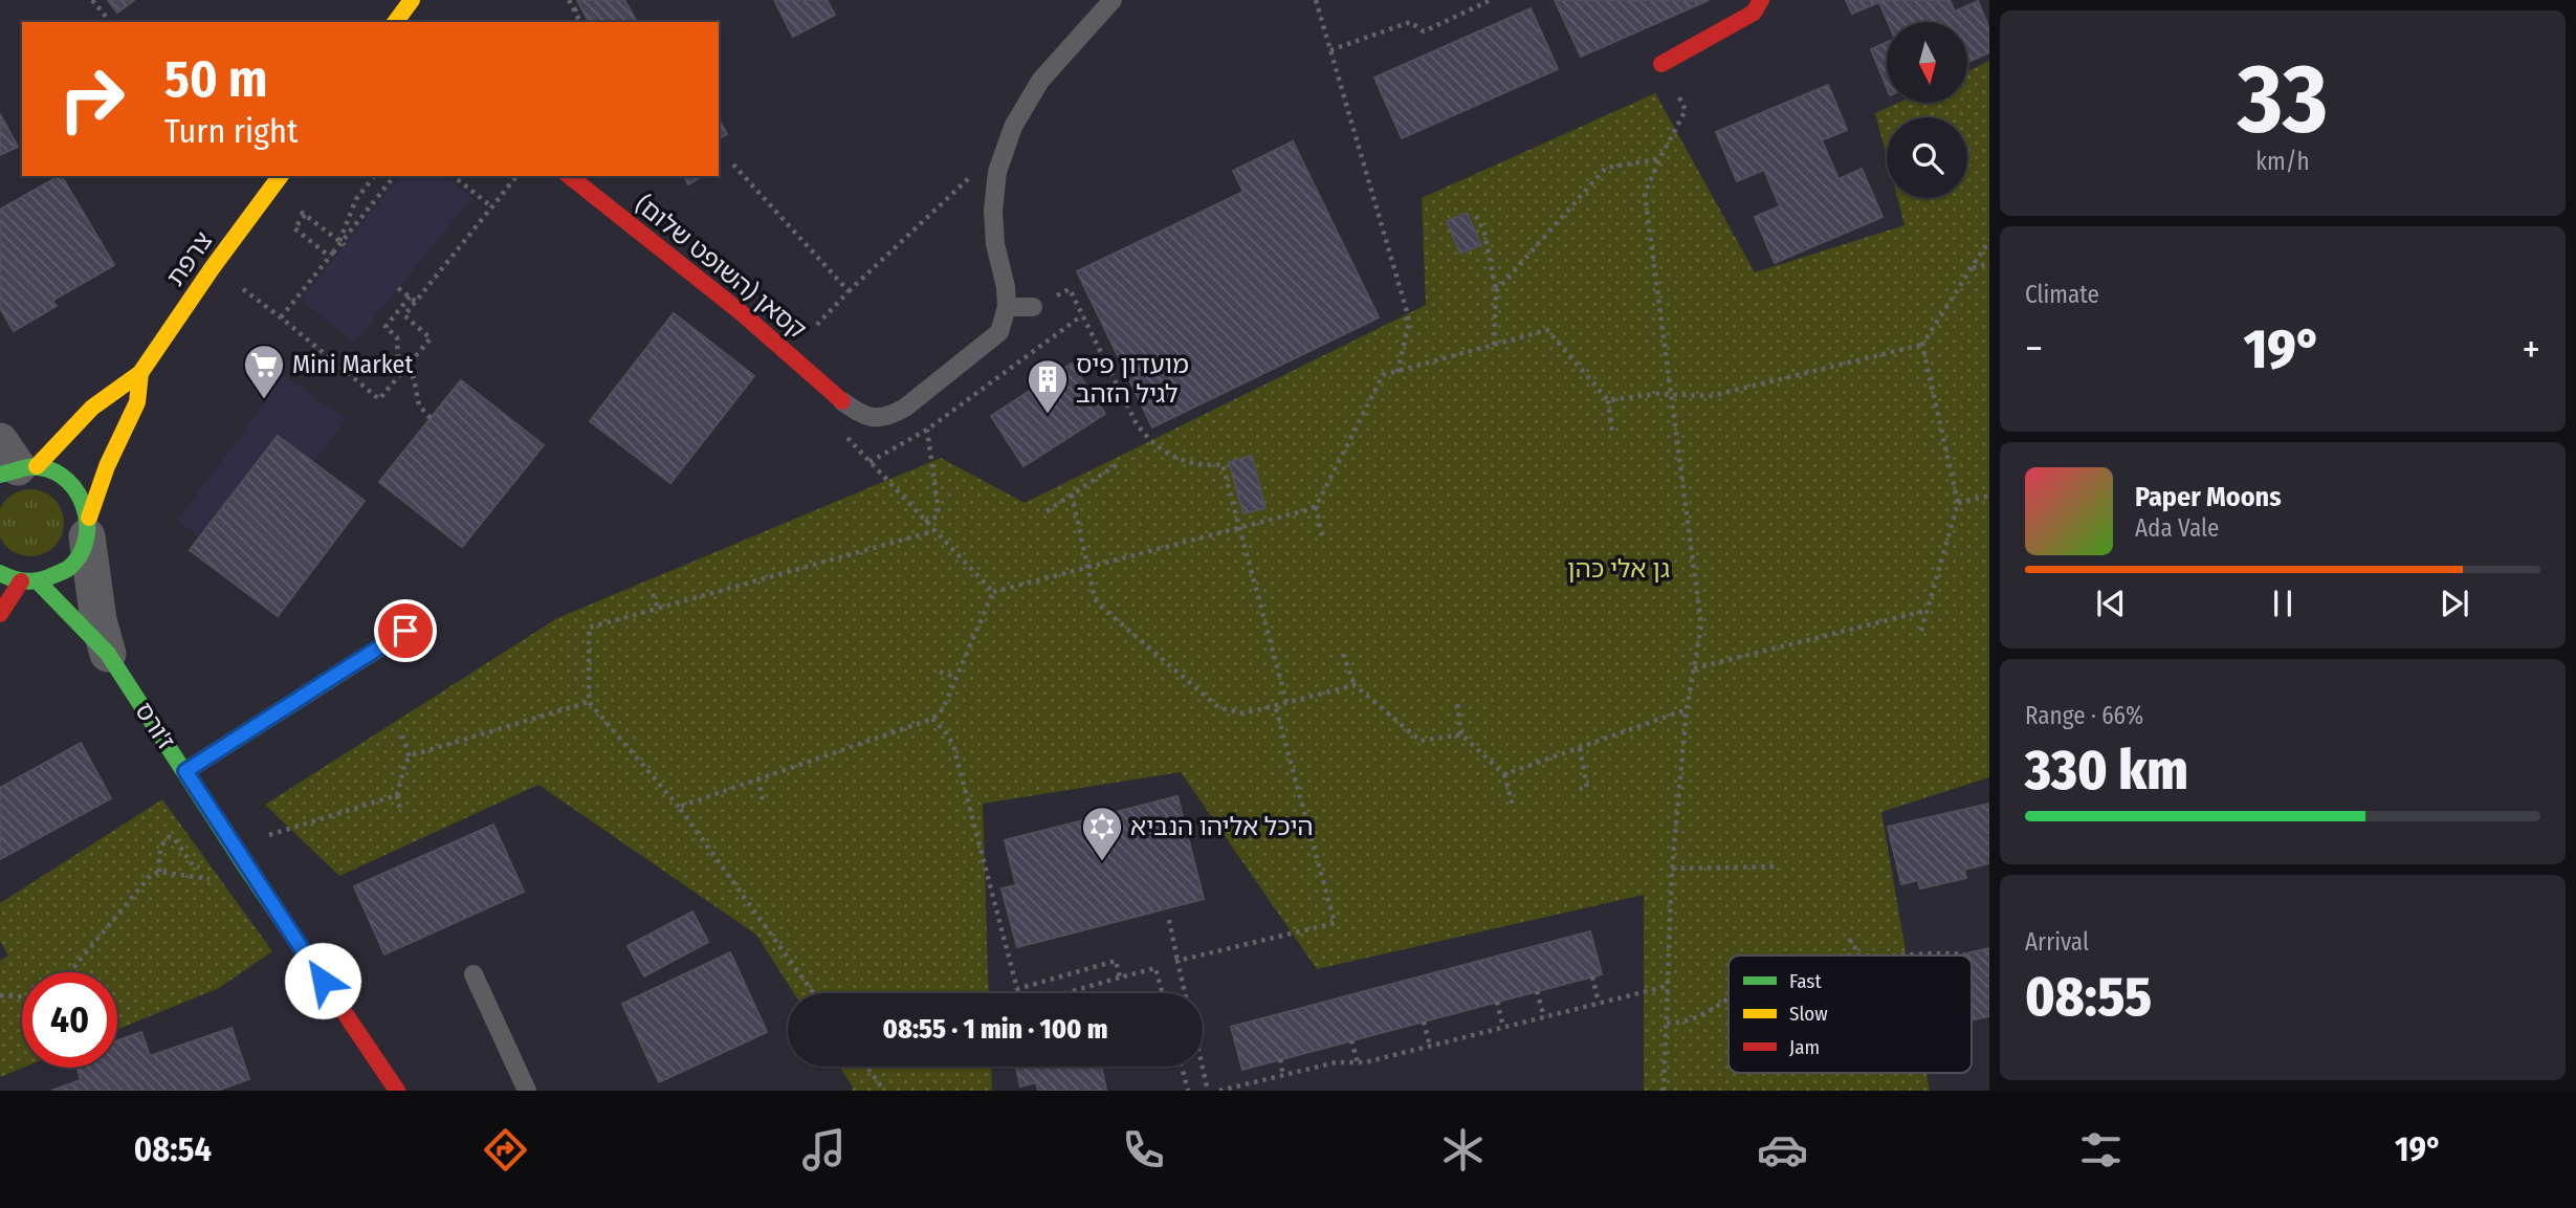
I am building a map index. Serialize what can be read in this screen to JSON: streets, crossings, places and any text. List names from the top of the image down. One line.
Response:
{"streets":{"street":["צרפת","קסאן (השופט שלום)","ז'ורס"]},"crossings":[["צרפת","ז'ורס"]],"parks":["גן אלי כהן"],"places":{"supermarket":["Mini Market"],"building":["מועדון פיס לגיל הזהב"],"synagogue":["היכל אליהו הנביא"]},"legend":["Fast","Slow","Jam"],"north":"bottom","page":{"tile":[["33","km/h"],"Climate",["Range · 66%","330 km"],["Arrival","08:55"]],"turn":["50 m","Turn right"],"heat":["−","19°","+"],"song":["Paper Moons","Ada Vale"],"limit":"40","trip":"08:55 · 1 min · 100 m","tabs":["08:54","19°"]}}
